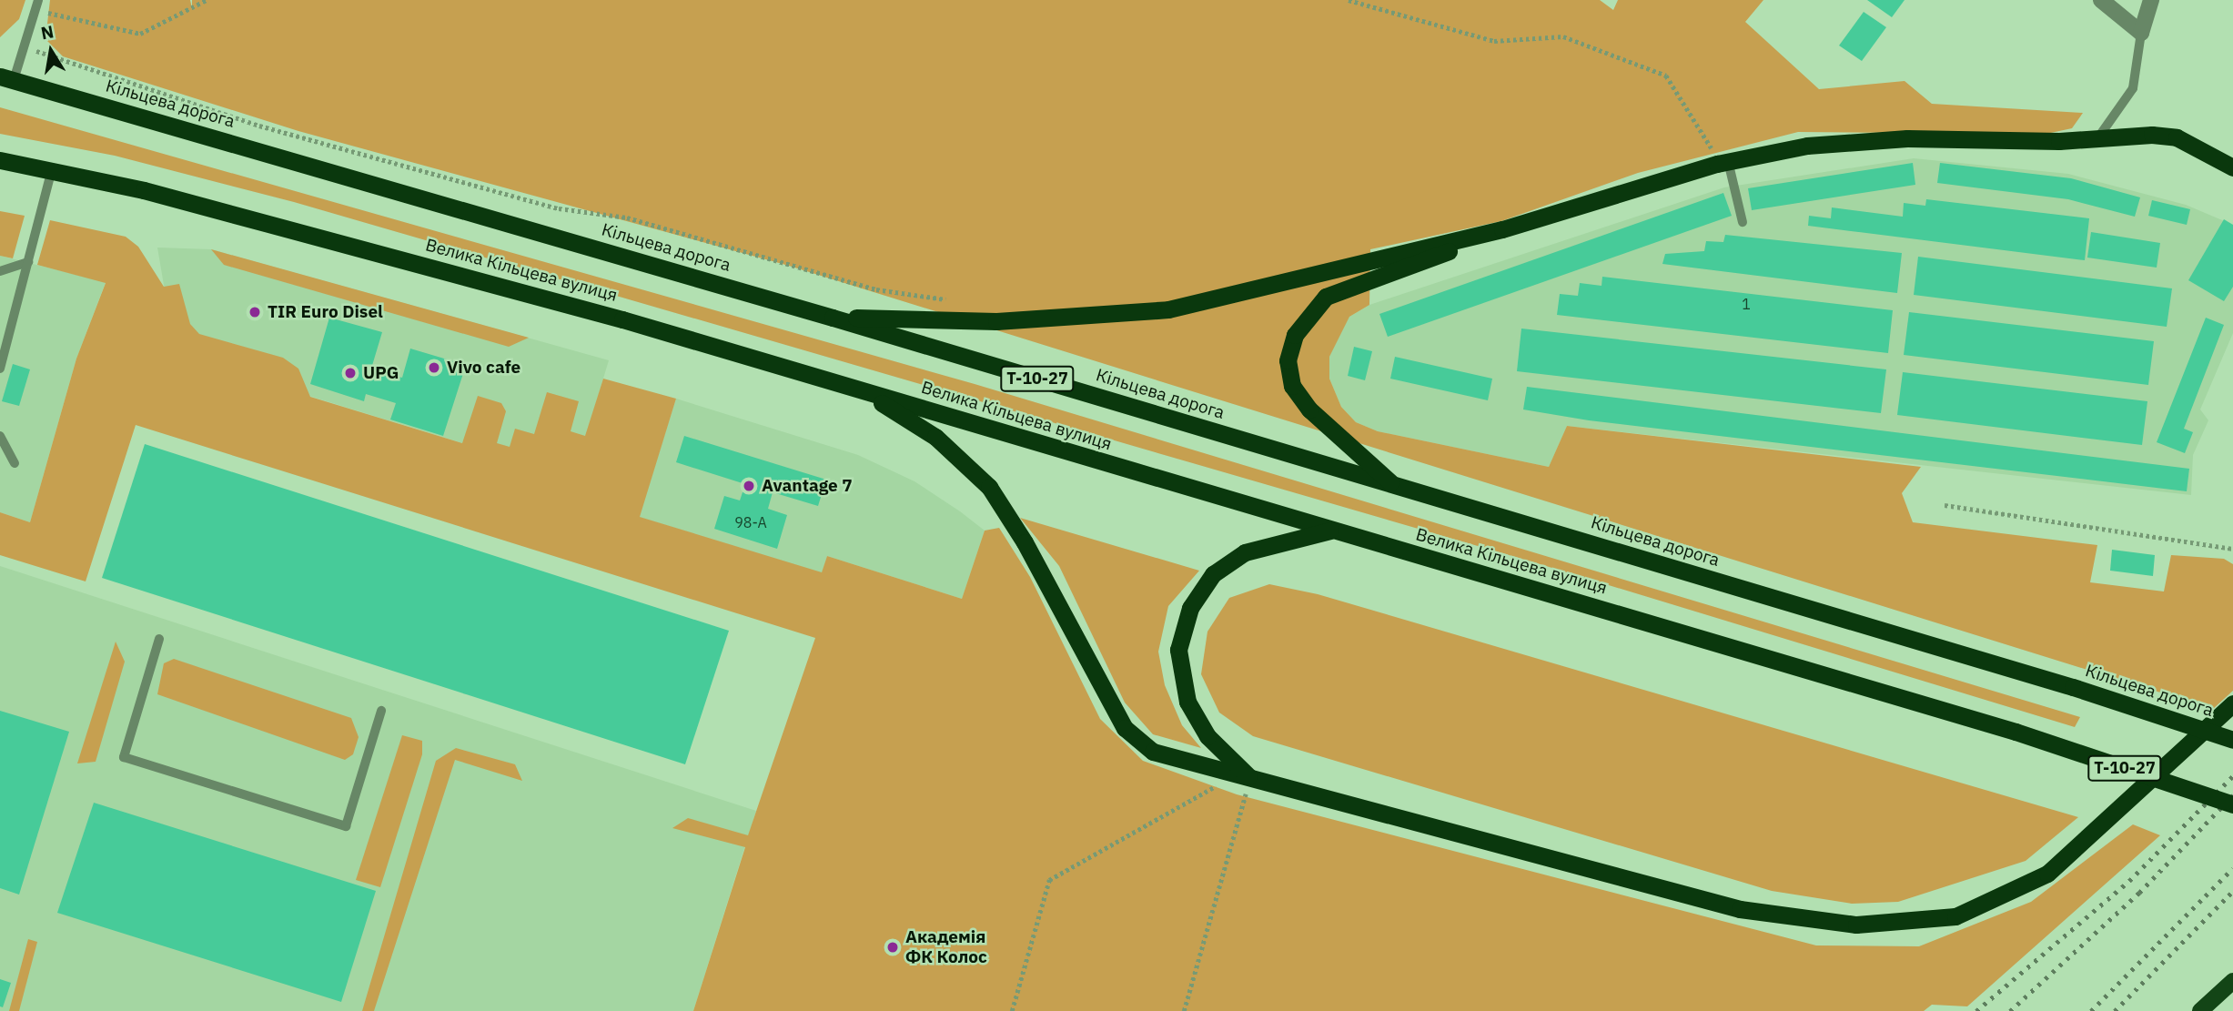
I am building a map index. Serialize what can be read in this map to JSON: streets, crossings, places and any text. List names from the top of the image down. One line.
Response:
{"streets":{"highway":["Кільцева дорога","Велика Кільцева вулиця","Т-10-27"]},"places":["TIR Euro Disel","Vivo cafe","UPG","Avantage 7","Академія ФК Колос"],"house_numbers":["1","98-А"],"north":"top"}
